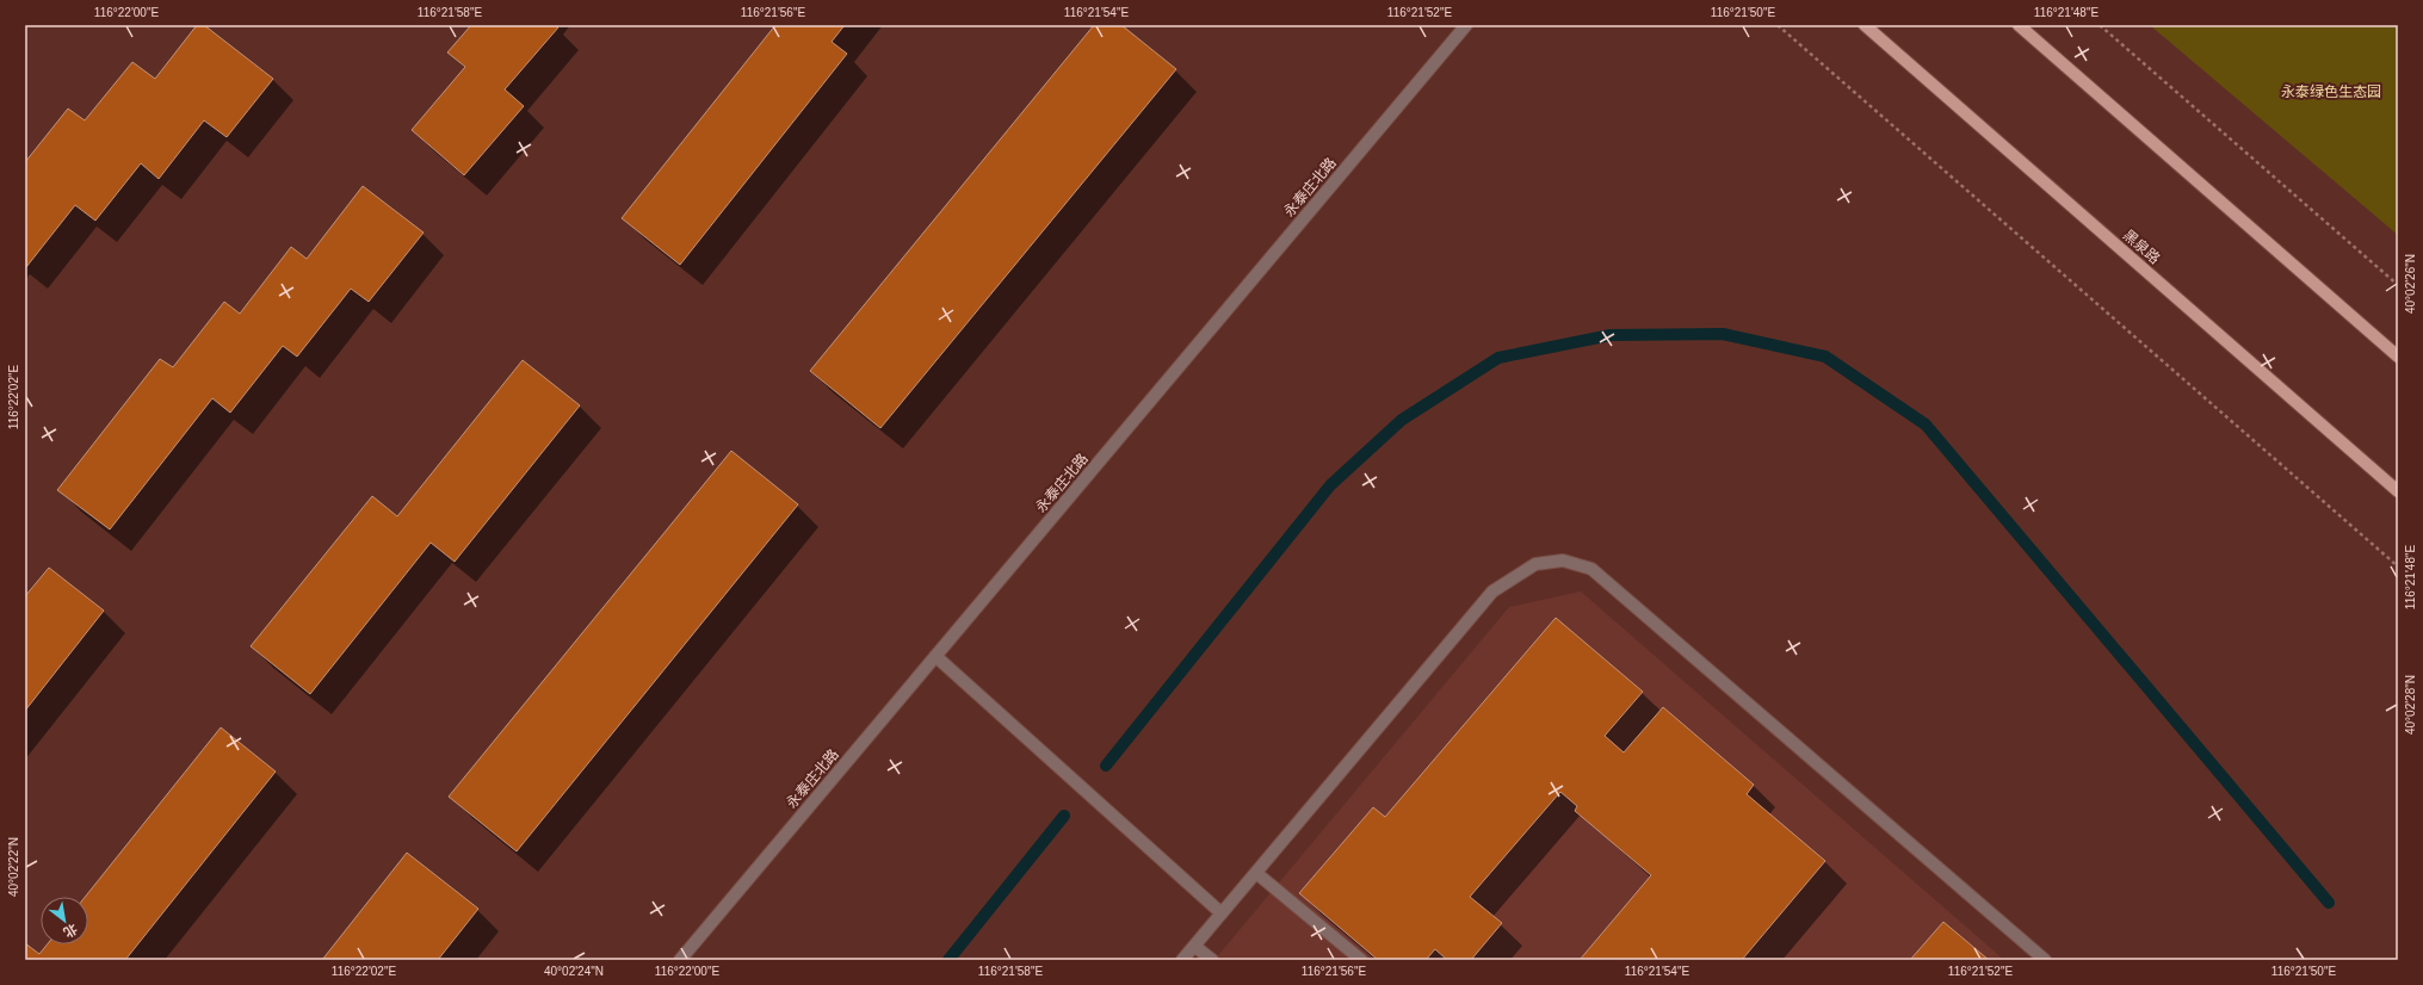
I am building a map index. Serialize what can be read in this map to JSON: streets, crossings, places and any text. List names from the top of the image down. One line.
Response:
{"streets":{"main road":["黑泉路"],"street":["永泰庄北路"]},"parks":["永泰绿色生态园"],"north":"bottom right","coordinates":["116°22'00\"E","116°21'58\"E","116°21'56\"E","116°21'54\"E","116°21'52\"E","116°21'50\"E","116°21'48\"E","40°02'26\"N","116°22'02\"E","40°02'28\"N","40°02'22\"N","40°02'24\"N"]}
